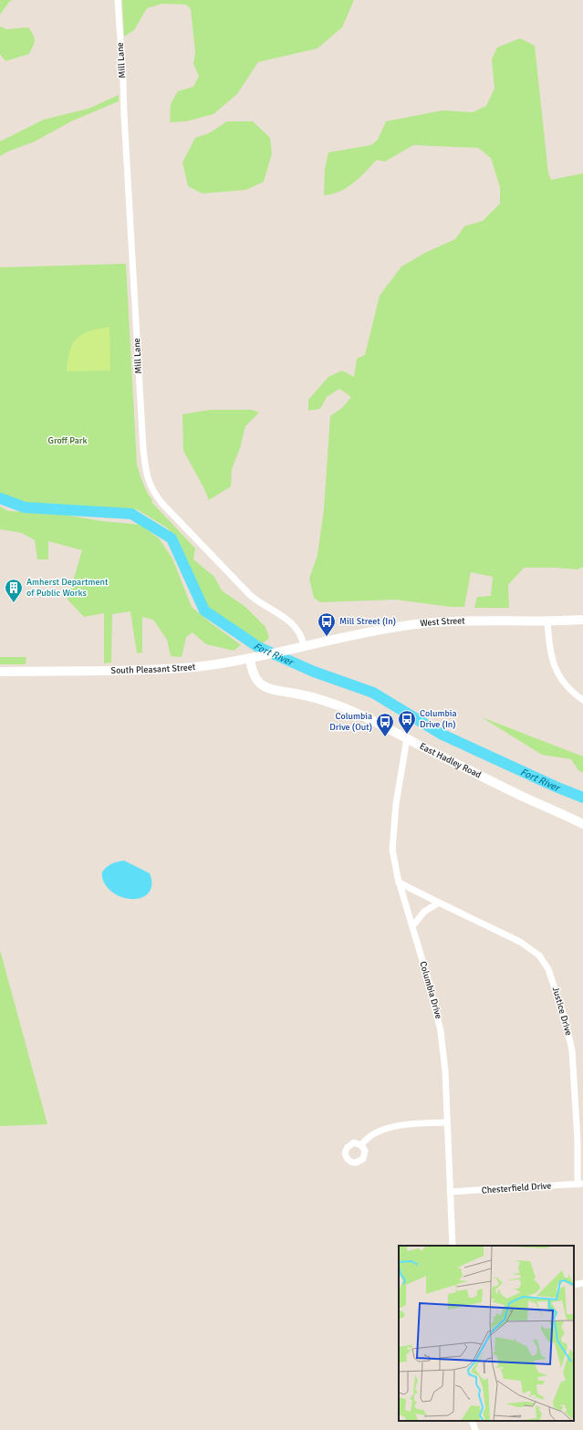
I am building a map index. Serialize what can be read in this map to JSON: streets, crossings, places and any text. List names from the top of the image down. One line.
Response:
{"streets":{"main road":["West Street","South Pleasant Street","East Hadley Road"],"street":["Mill Lane","Columbia Drive","Justice Drive","Chesterfield Drive"]},"crossings":[["Mill Lane","West Street"],["Mill Lane","South Pleasant Street"],["West Street","South Pleasant Street"],["South Pleasant Street","East Hadley Road"],["East Hadley Road","Columbia Drive"],["Columbia Drive","Justice Drive"],["Columbia Drive","Chesterfield Drive"],["Justice Drive","Chesterfield Drive"]],"water":["Fort River"],"parks":["Groff Park"],"places":{"building":["Amherst Department of Public Works"],"bus stop":["Mill Street (In)","Columbia Drive (In)","Columbia Drive (Out)"]}}
